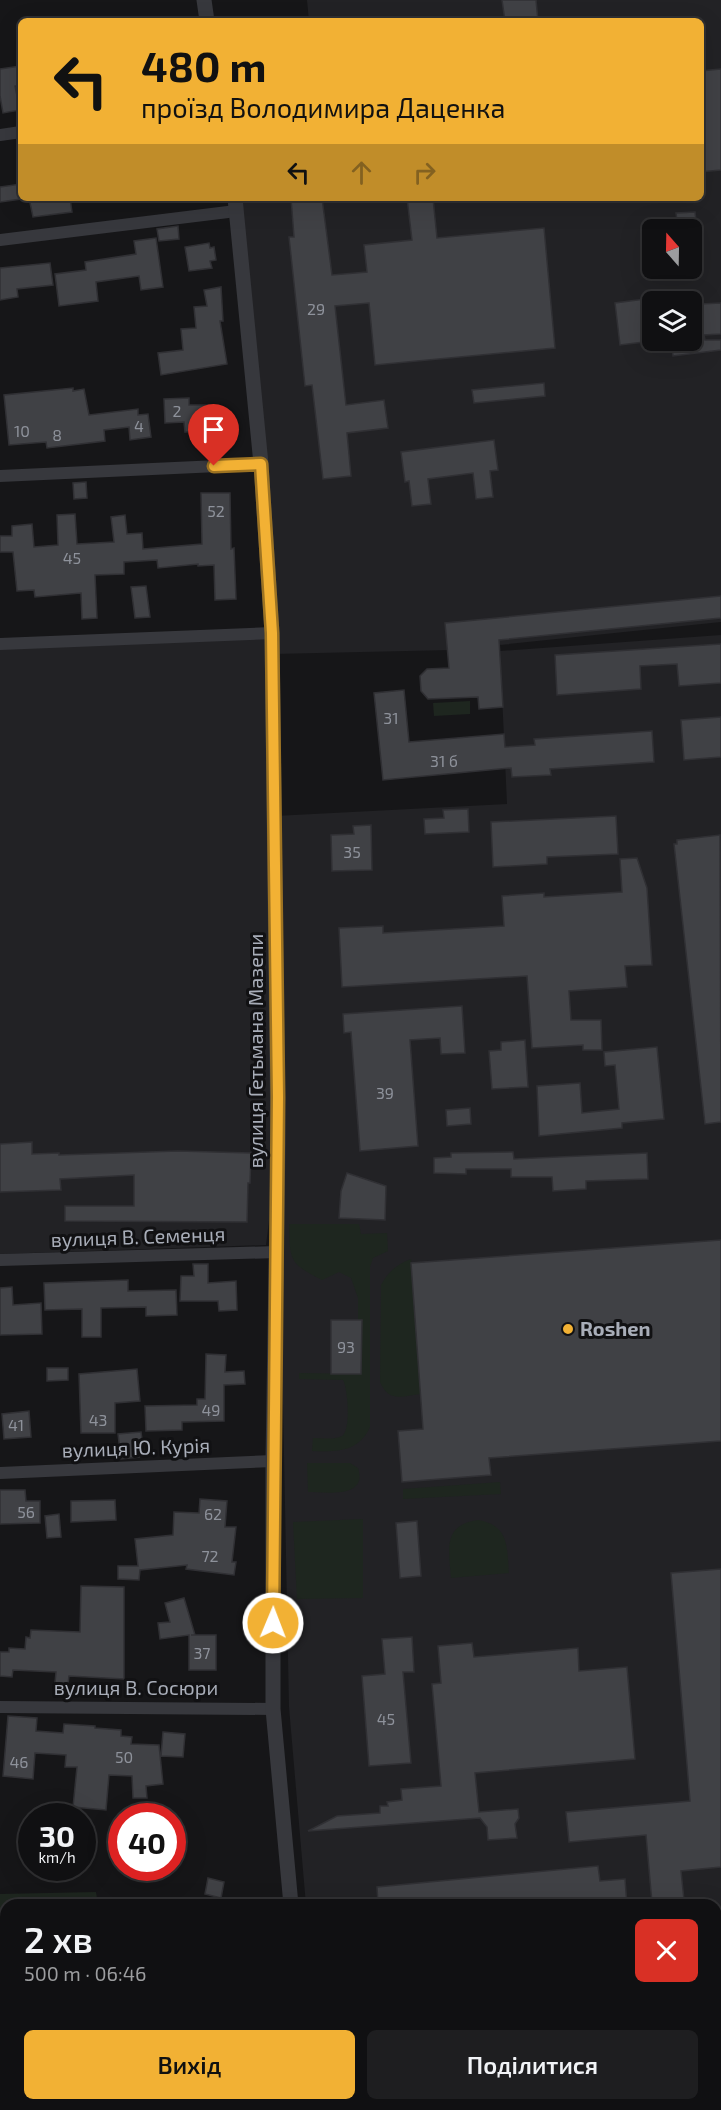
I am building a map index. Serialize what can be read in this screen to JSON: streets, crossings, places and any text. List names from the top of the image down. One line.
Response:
{"streets":{"street":["вулиця Гетьмана Мазепи","вулиця В. Семенця","вулиця Ю. Курія","вулиця В. Сосюри"]},"crossings":[["вулиця Гетьмана Мазепи","вулиця В. Семенця"],["вулиця Гетьмана Мазепи","вулиця Ю. Курія"],["вулиця Гетьмана Мазепи","вулиця В. Сосюри"]],"places":["Roshen"],"house_numbers":["29","2","4","10","8","52","45","31","31 б","35","39","93","49","43","41","56","62","72","37","45","50","46"],"north":"top","page":{"turn":["480 m","проїзд Володимира Даценка"],"speed":"30 km/h","limit":"40","heading":["2 хв","500 m · 06:46"],"buttons":["Вихід","Поділитися"]}}
